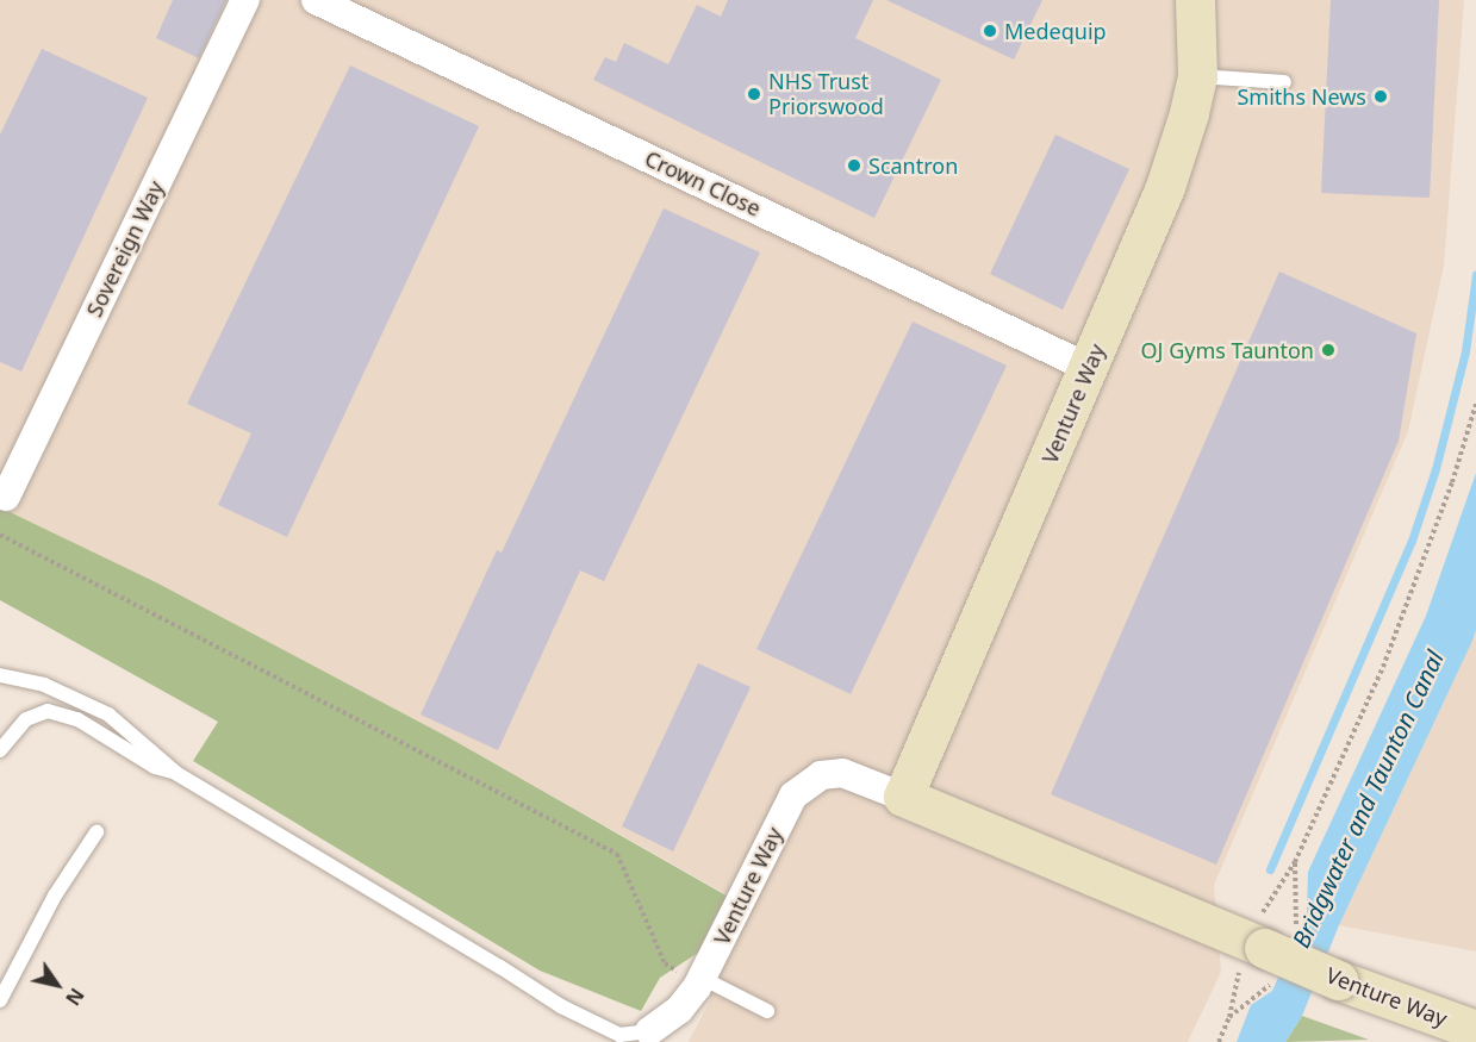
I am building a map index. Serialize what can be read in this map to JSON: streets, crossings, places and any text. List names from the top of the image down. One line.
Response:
{"streets":{"street":["Crown Close","Sovereign Way","Venture Way"]},"crossings":[["Crown Close","Venture Way"]],"water":["Bridgwater and Taunton Canal"],"places":["Medequip","NHS Trust Priorswood","Smiths News","Scantron","OJ Gyms Taunton"],"north":"bottom right"}
